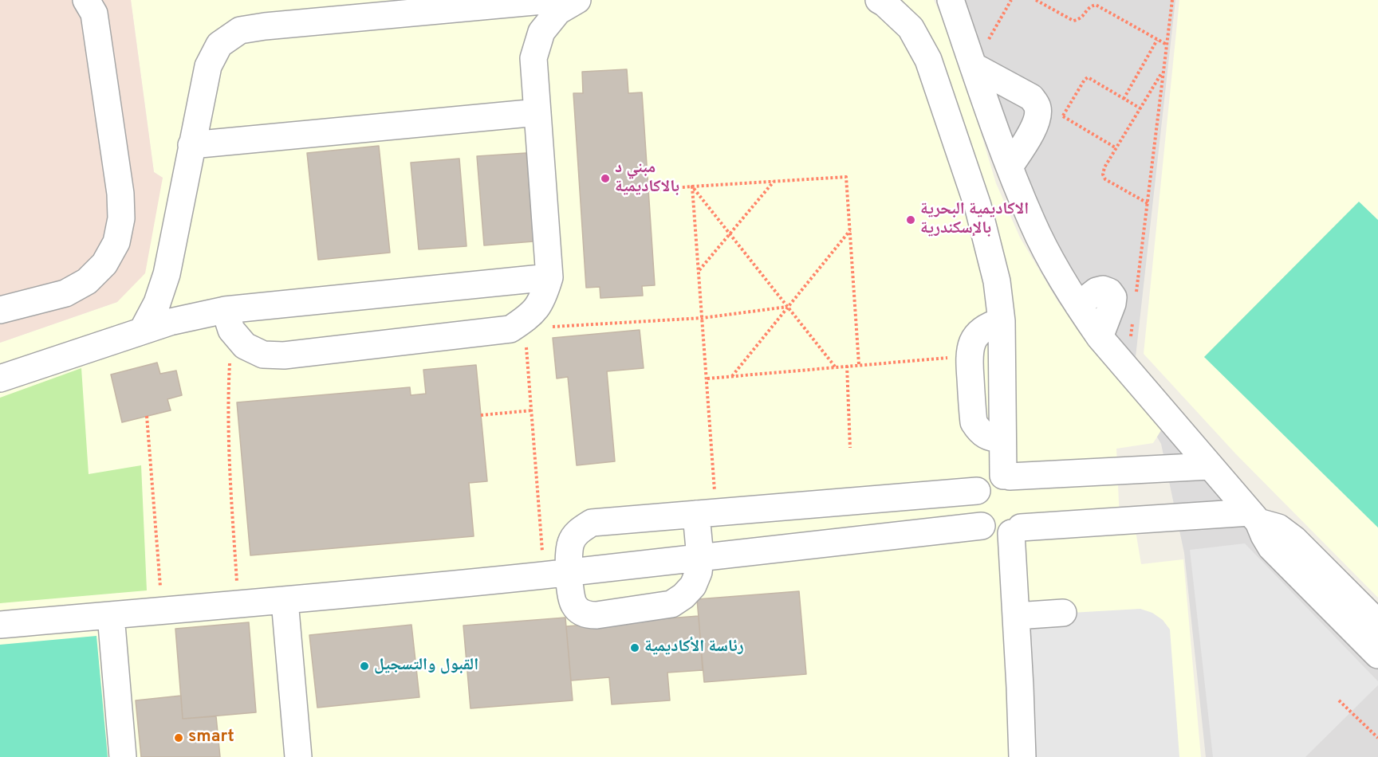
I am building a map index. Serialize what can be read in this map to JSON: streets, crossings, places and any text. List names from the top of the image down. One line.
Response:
{"places":["مبني د بالاكاديمية","الاكاديمية البحرية بالإسكندرية","رئاسة الأكاديمية","القبول والتسجيل","smart"]}
